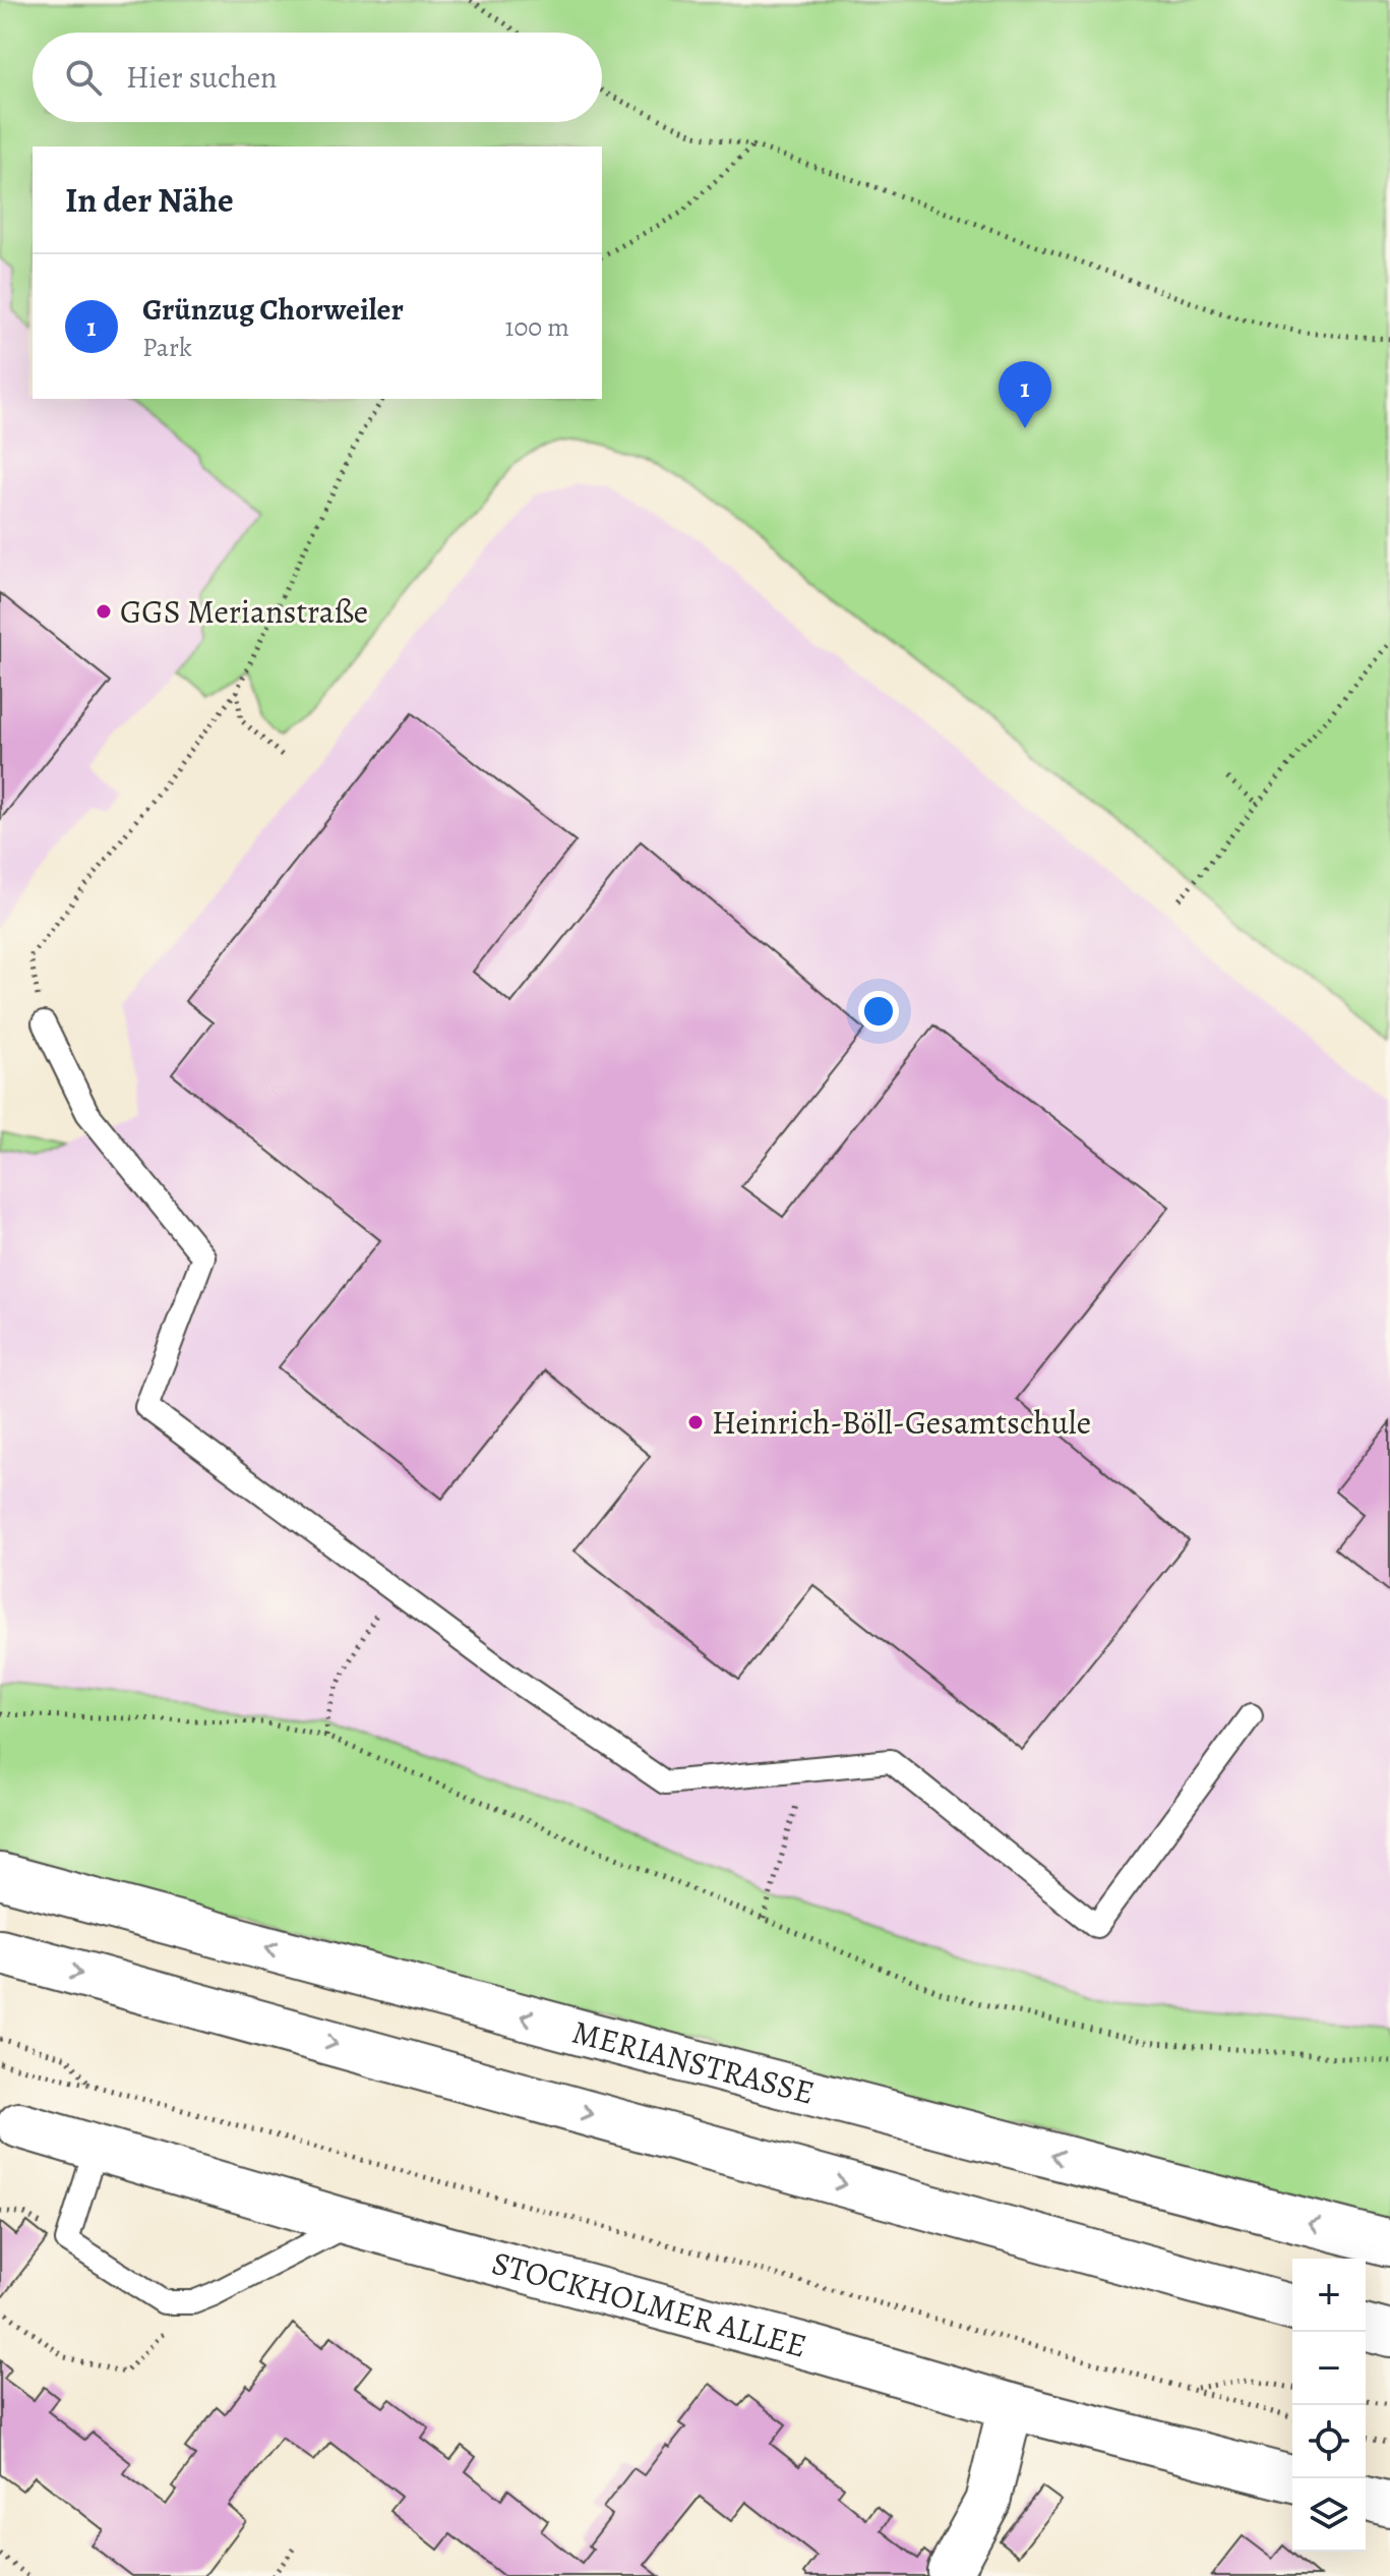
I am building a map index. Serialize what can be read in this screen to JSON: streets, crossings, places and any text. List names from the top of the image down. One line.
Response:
{"streets":{"main road":["MERIANSTRASSE","STOCKHOLMER ALLEE"]},"places":["GGS Merianstraße","Heinrich-Böll-Gesamtschule"],"page":{"search":"Hier suchen","heading":"In der Nähe","list":[{"mark":"1","name":"Grünzug Chorweiler","note":"Park","value":"100 m"}],"pins":"1","map_buttons":["+","−"]}}
